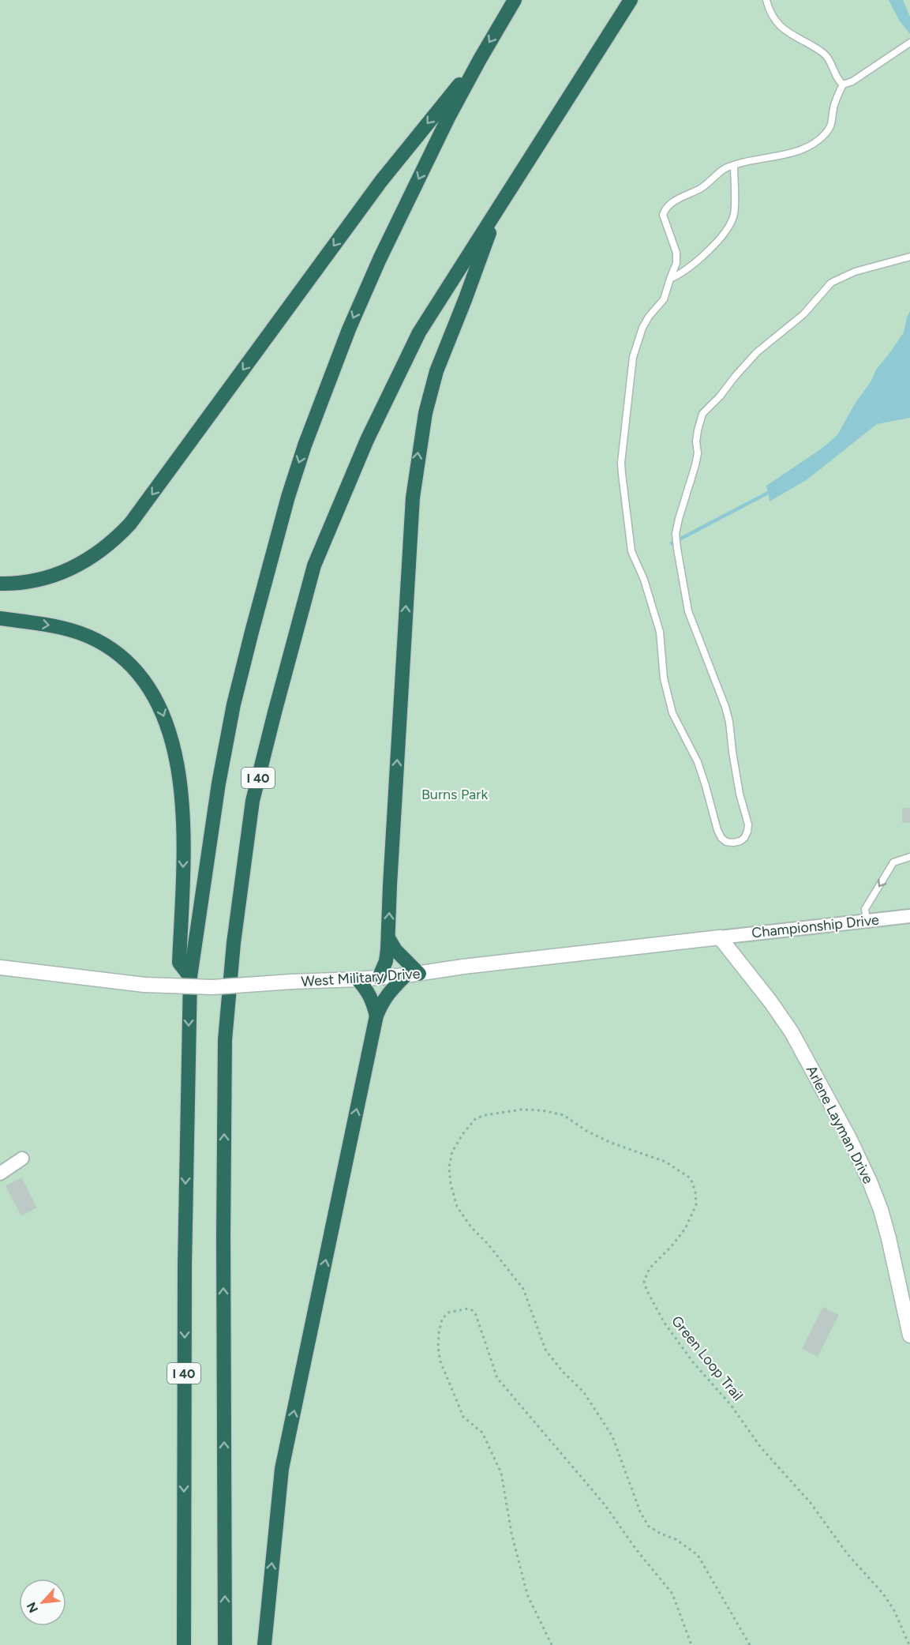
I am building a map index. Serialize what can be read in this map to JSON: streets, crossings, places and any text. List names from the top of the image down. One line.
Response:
{"streets":{"highway":["I 40"],"street":["Championship Drive","West Military Drive","Arlene Layman Drive"],"path":["Green Loop Trail"]},"crossings":[["Championship Drive","West Military Drive"],["Championship Drive","Arlene Layman Drive"],["West Military Drive","Arlene Layman Drive"]],"parks":["Burns Park"],"north":"bottom left"}
